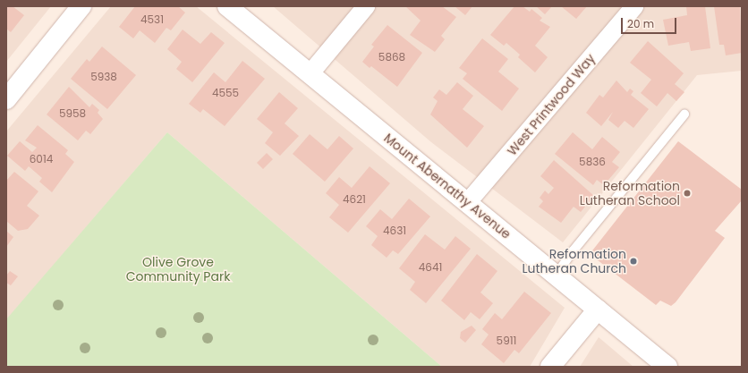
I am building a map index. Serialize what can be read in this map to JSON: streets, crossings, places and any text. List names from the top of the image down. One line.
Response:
{"streets":{"street":["West Printwood Way","Mount Abernathy Avenue"]},"crossings":[["West Printwood Way","Mount Abernathy Avenue"]],"parks":["Olive Grove Community Park"],"places":["Reformation Lutheran School","Reformation Lutheran Church"],"house_numbers":["4531","5868","5938","4555","5958","6014","5836","4621","4631","4641","5911"],"scale_bar":"20 m"}
